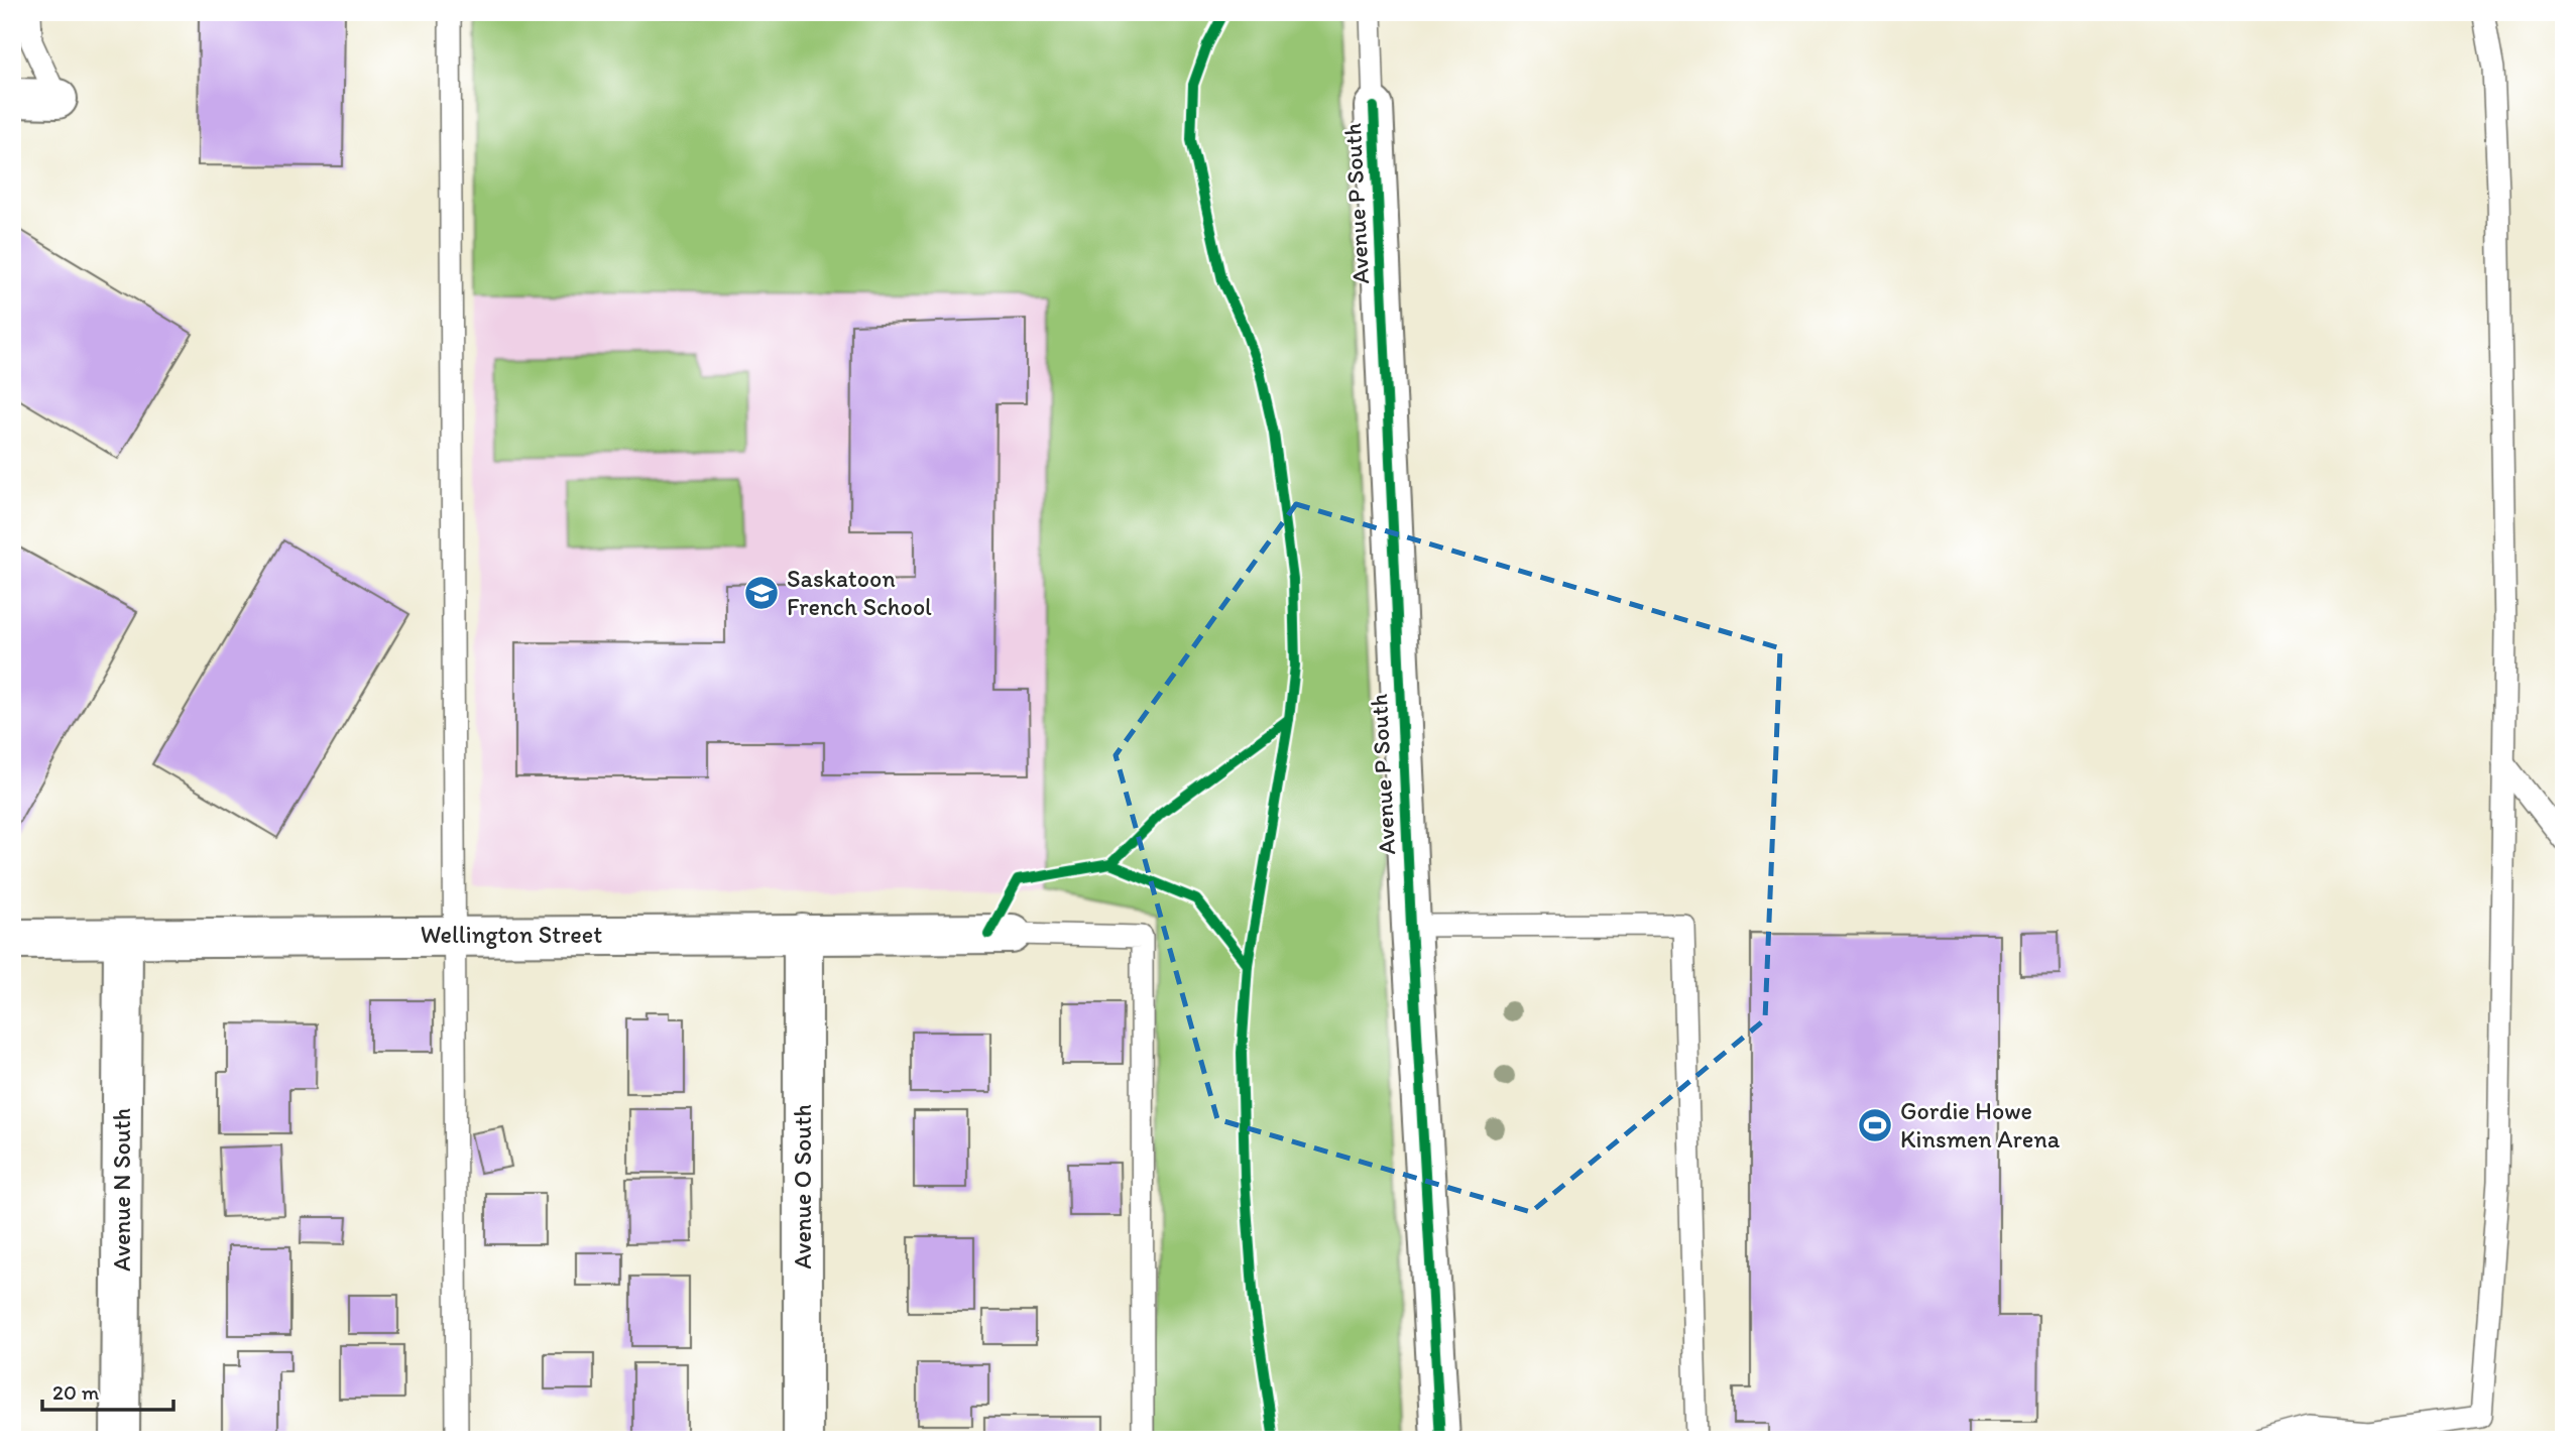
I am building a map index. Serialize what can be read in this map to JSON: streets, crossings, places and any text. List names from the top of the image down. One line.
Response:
{"streets":{"street":["Avenue P South","Wellington Street","Avenue O South","Avenue N South"]},"crossings":[["Wellington Street","Avenue O South"],["Wellington Street","Avenue N South"]],"places":{"school or university":["Saskatoon French School"],"sports":["Gordie Howe Kinsmen Arena"]},"scale_bar":"20 m"}
